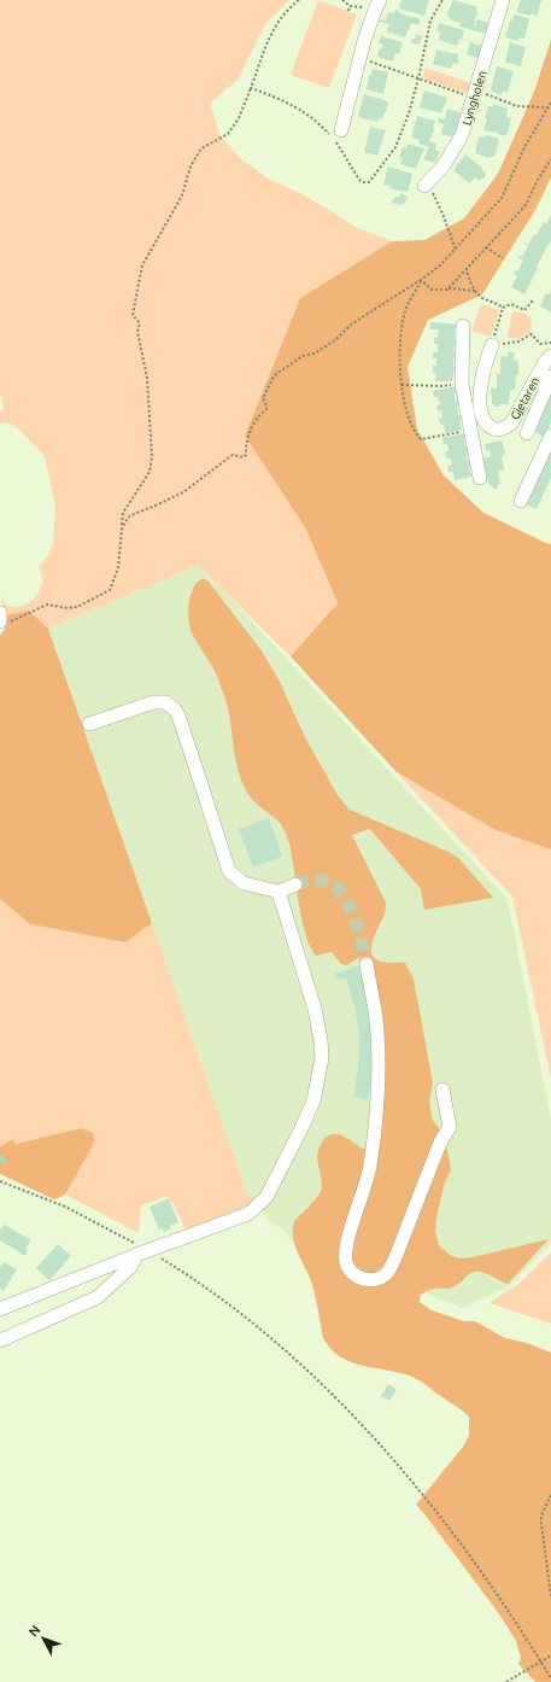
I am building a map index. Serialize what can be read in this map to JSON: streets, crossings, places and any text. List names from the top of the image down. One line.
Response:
{"streets":{"street":["Lyngholen","Gjetaren"]},"north":"top left"}
